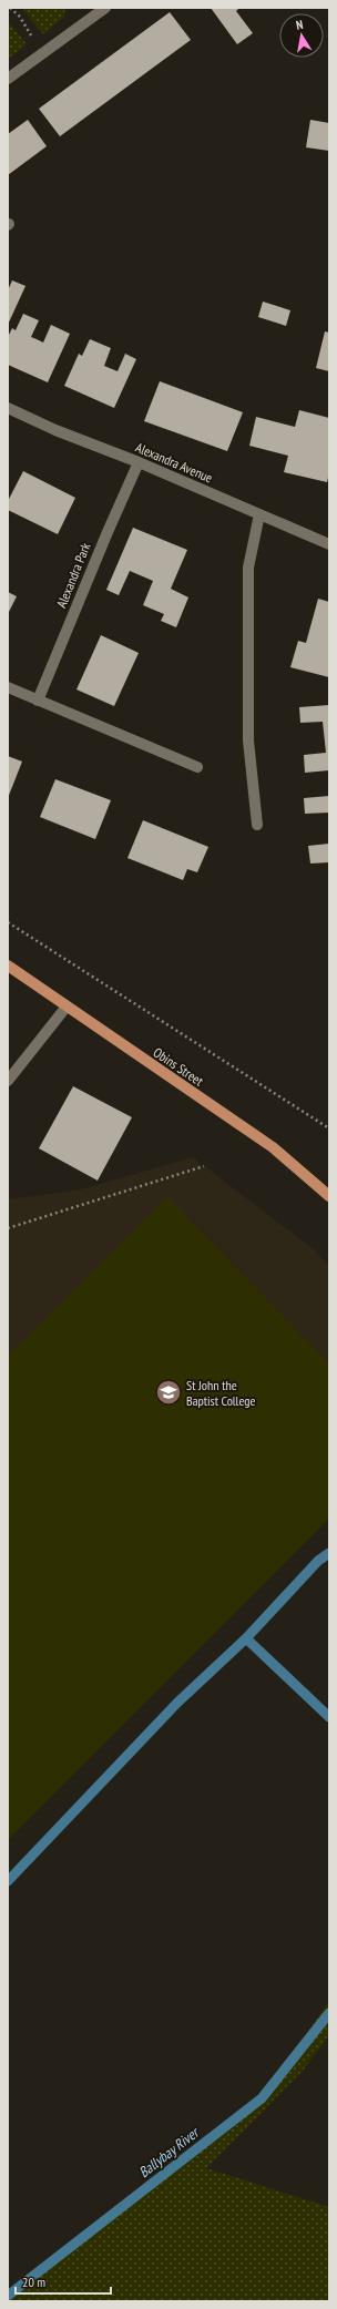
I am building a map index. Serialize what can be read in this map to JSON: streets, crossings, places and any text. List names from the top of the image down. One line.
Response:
{"streets":{"main road":["Obins Street"],"street":["Alexandra Avenue","Alexandra Park"]},"crossings":[["Alexandra Avenue","Alexandra Park"]],"water":["Ballybay River"],"places":{"school or university":["St John the Baptist College"]},"scale_bar":"20 m","north":"top"}
